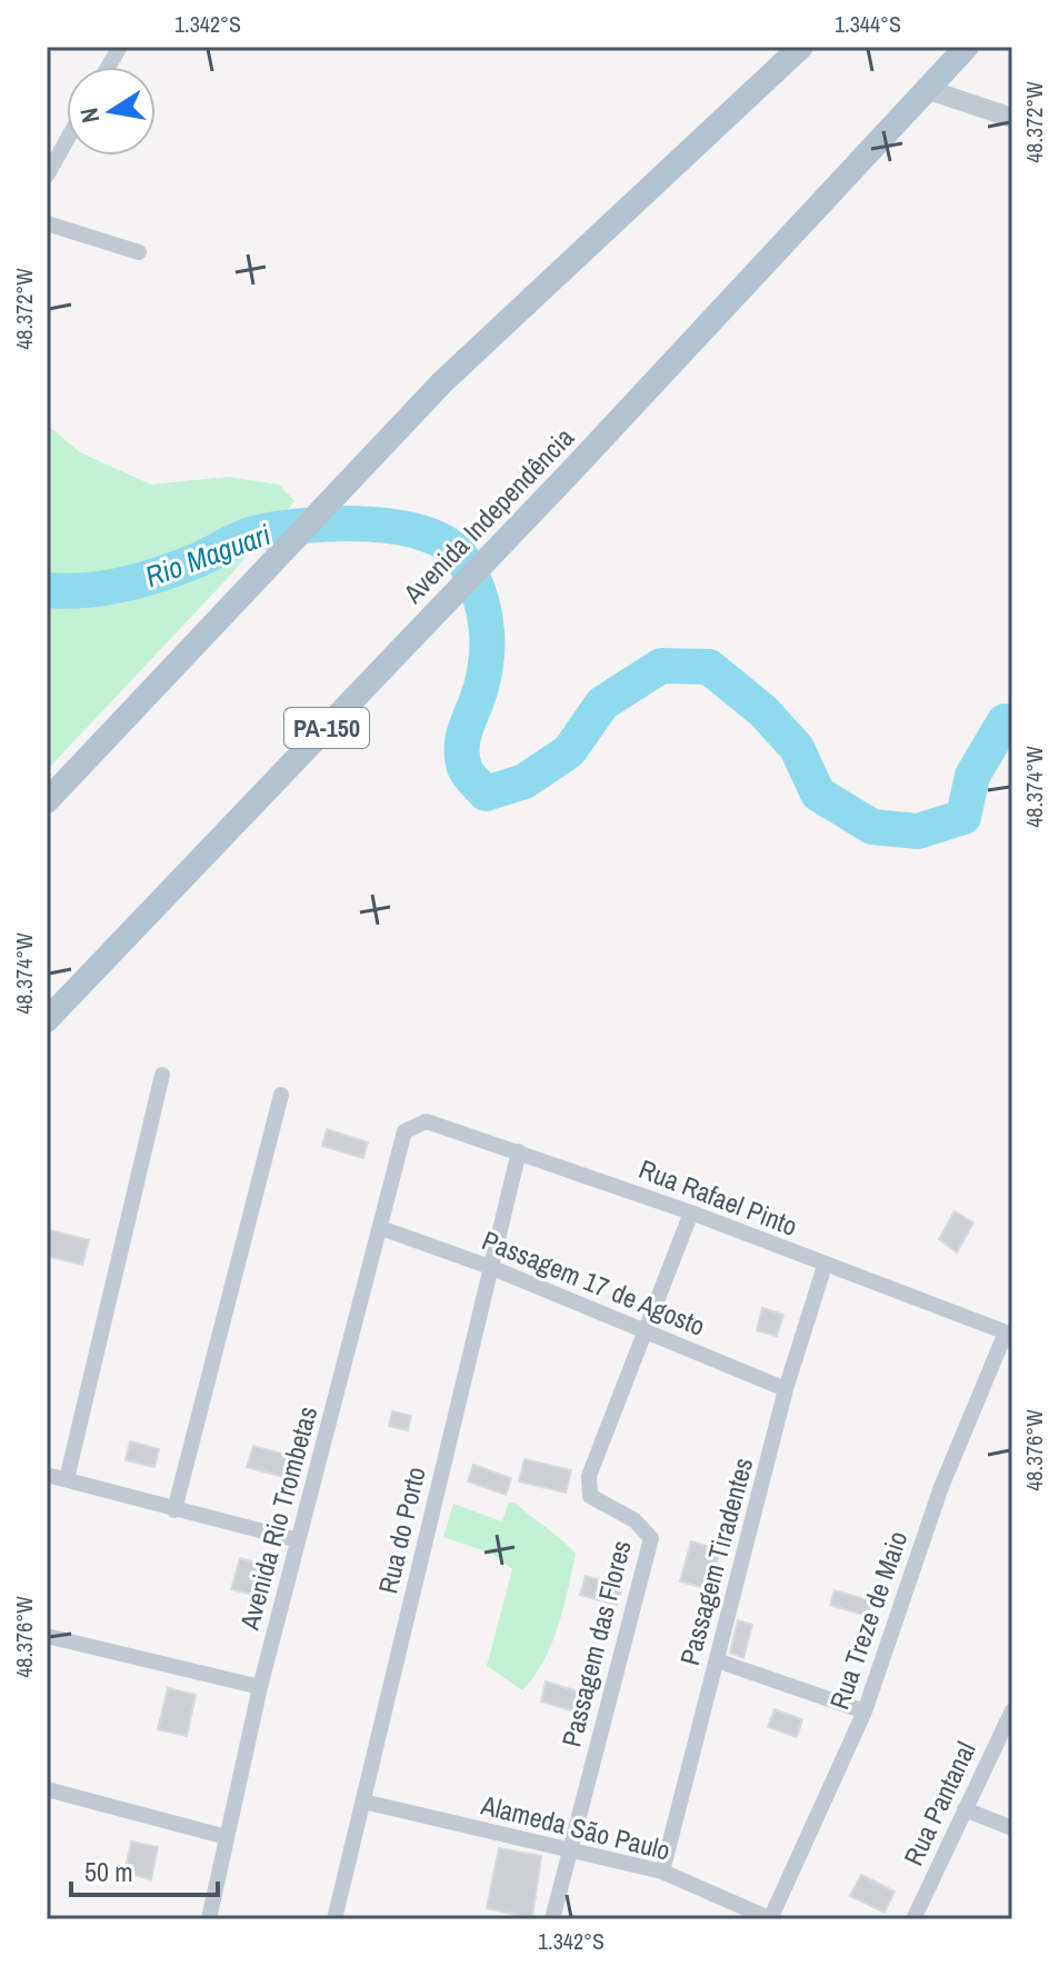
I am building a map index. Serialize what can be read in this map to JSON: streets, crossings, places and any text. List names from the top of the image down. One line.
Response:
{"streets":{"main road":["Avenida Independência","PA-150"],"street":["Rua Rafael Pinto","Passagem 17 de Agosto","Avenida Rio Trombetas","Rua do Porto","Passagem Tiradentes","Rua Treze de Maio","Passagem das Flores","Rua Pantanal","Alameda São Paulo"]},"crossings":[["Rua Rafael Pinto","Avenida Rio Trombetas"],["Rua Rafael Pinto","Rua do Porto"],["Rua Rafael Pinto","Passagem Tiradentes"],["Rua Rafael Pinto","Rua Treze de Maio"],["Rua Rafael Pinto","Passagem das Flores"],["Passagem 17 de Agosto","Avenida Rio Trombetas"],["Passagem 17 de Agosto","Rua do Porto"],["Passagem 17 de Agosto","Passagem Tiradentes"],["Passagem 17 de Agosto","Passagem das Flores"],["Rua do Porto","Alameda São Paulo"],["Passagem Tiradentes","Alameda São Paulo"],["Rua Treze de Maio","Alameda São Paulo"],["Passagem das Flores","Alameda São Paulo"]],"water":["Rio Maguari"],"scale_bar":"50 m","north":"left","coordinates":["1.342°S","1.344°S","48.372°W","48.374°W","48.376°W"]}
